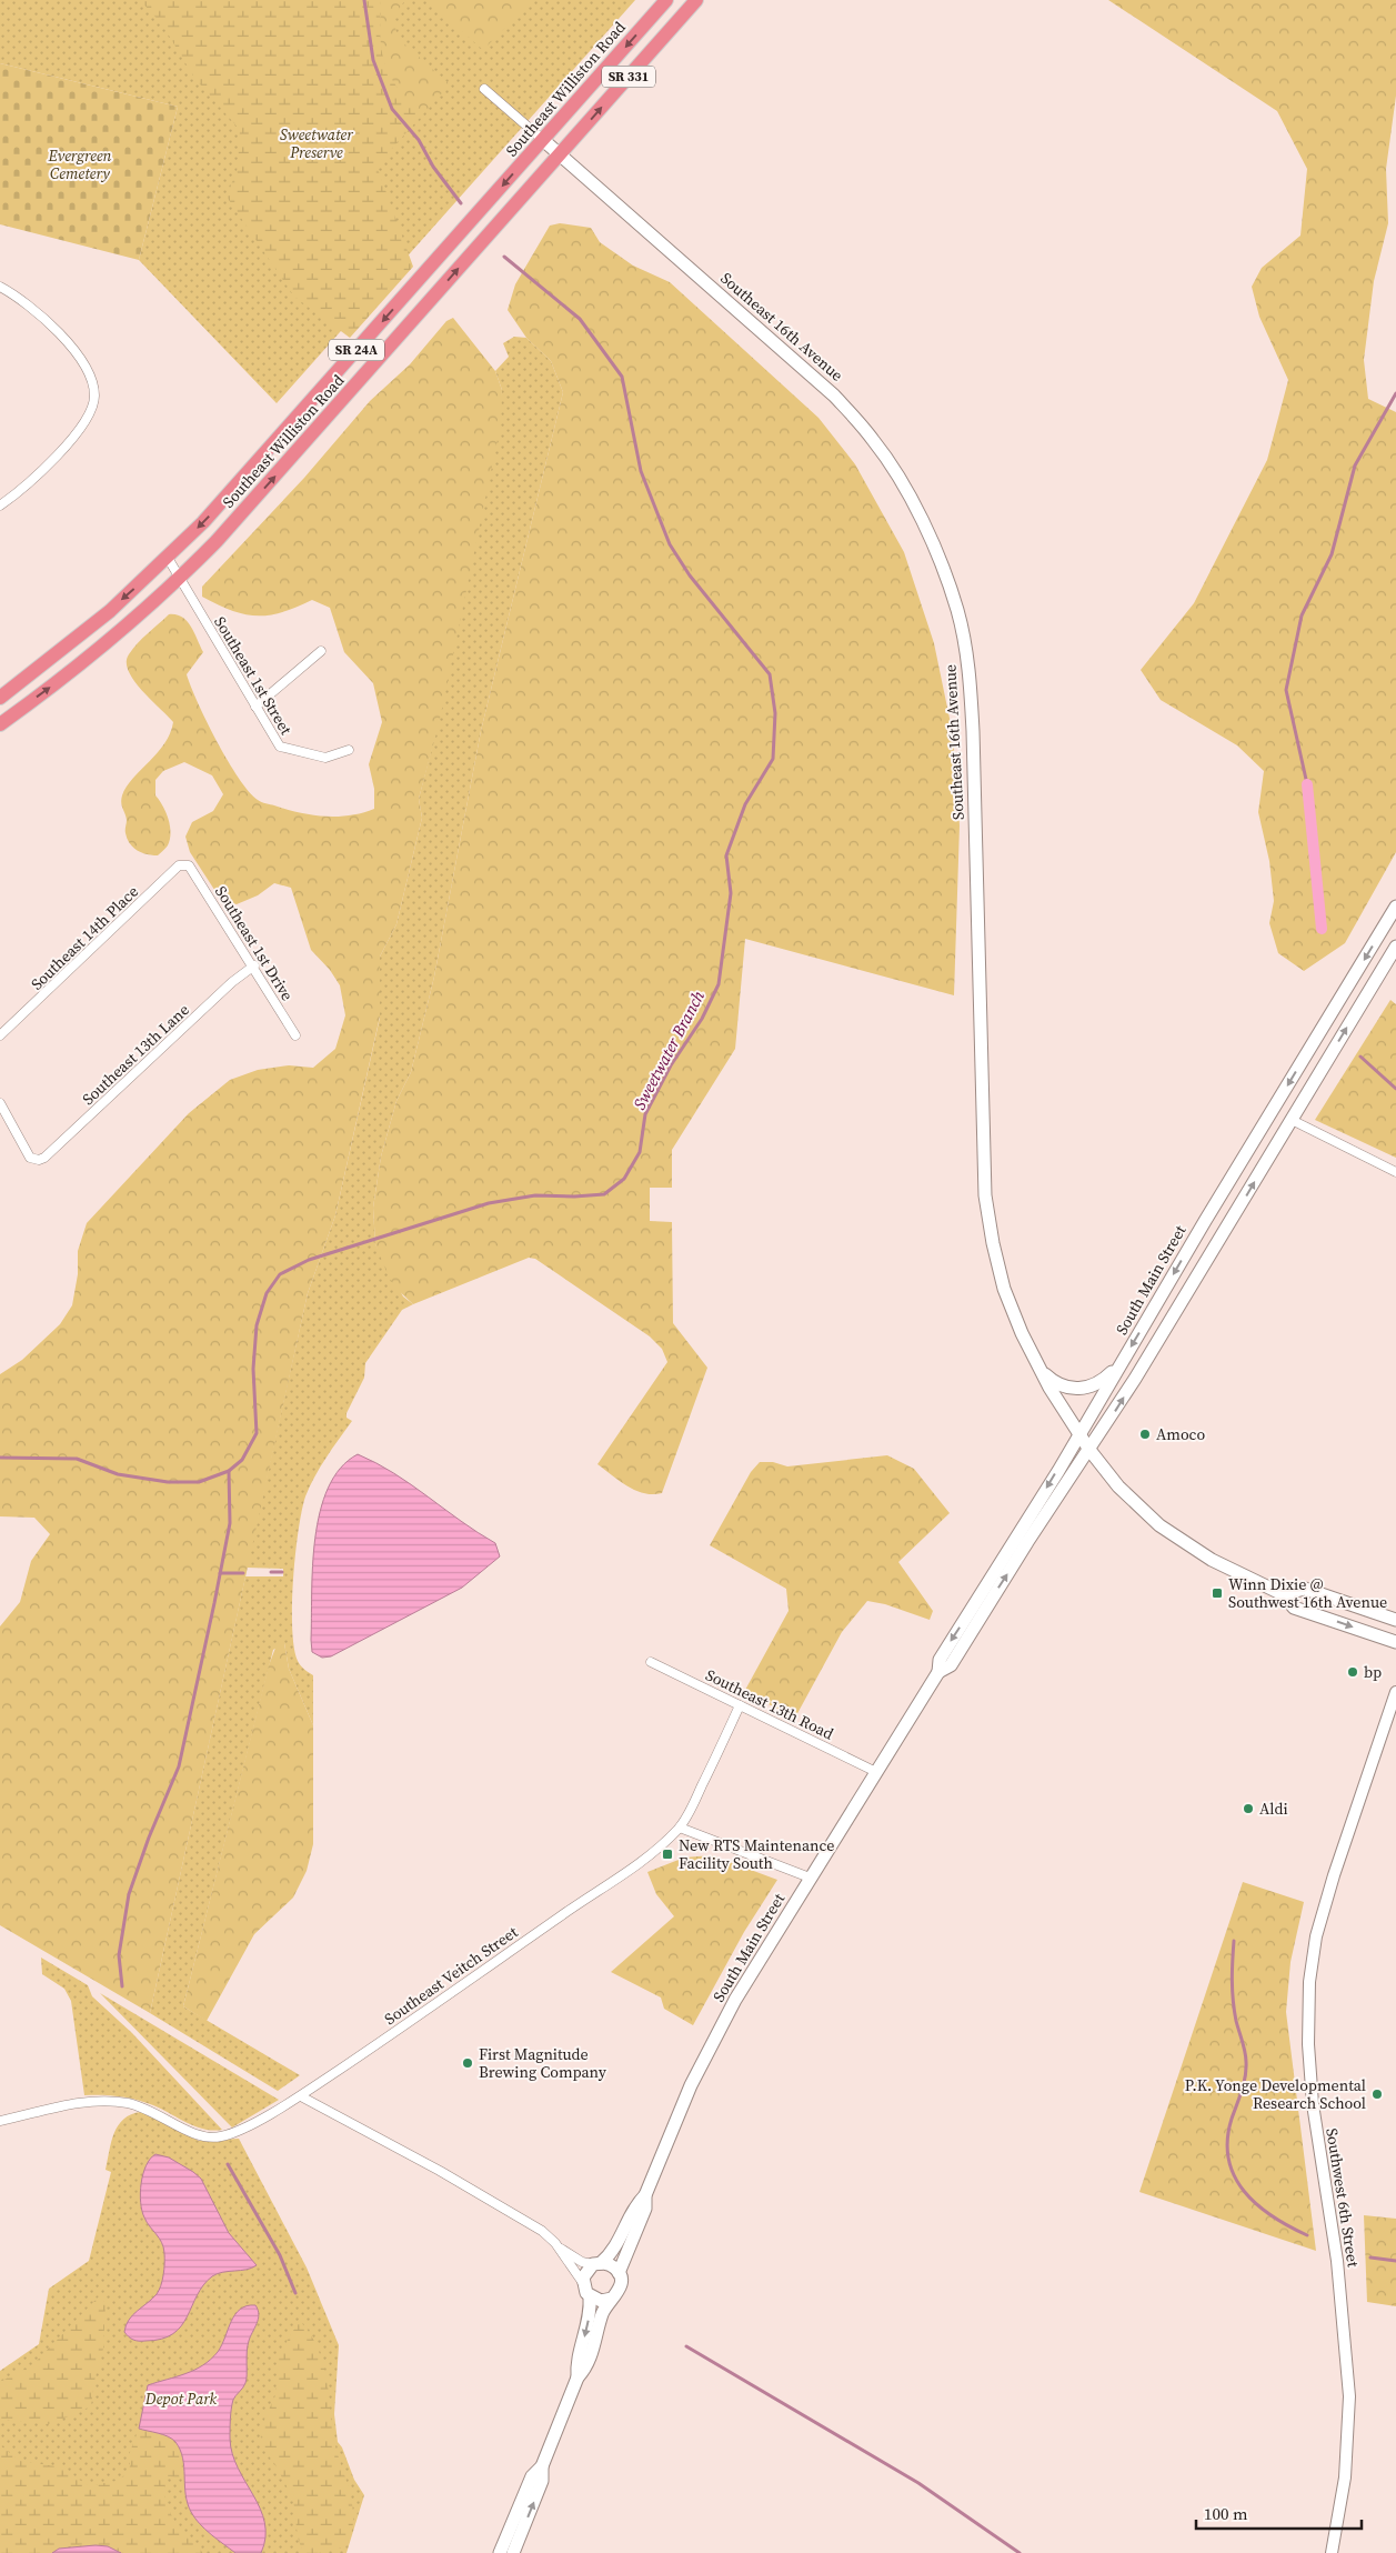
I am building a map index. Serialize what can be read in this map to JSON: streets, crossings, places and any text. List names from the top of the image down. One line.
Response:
{"streets":{"highway":["SR 331","Southeast Williston Road","SR 24A"],"main road":["Southeast 16th Avenue","South Main Street"],"street":["Southeast 1st Street","Southeast 14th Place","Southeast 1st Drive","Southeast 13th Lane","Southeast 13th Road","Southeast Veitch Street","Southwest 6th Street"]},"crossings":[["Southeast Williston Road","Southeast 16th Avenue"],["Southeast Williston Road","Southeast 1st Street"],["Southeast 16th Avenue","South Main Street"],["Southeast 14th Place","Southeast 1st Drive"],["Southeast 1st Drive","Southeast 13th Lane"],["South Main Street","Southeast 13th Road"]],"water":["Sweetwater Branch"],"parks":["Sweetwater Preserve","Evergreen Cemetery","Depot Park"],"places":{"other":["Amoco","bp","Aldi","First Magnitude Brewing Company","P.K. Yonge Developmental Research School"],"transit":["Winn Dixie @ Southwest 16th Avenue","New RTS Maintenance Facility South"]},"scale_bar":"100 m"}
